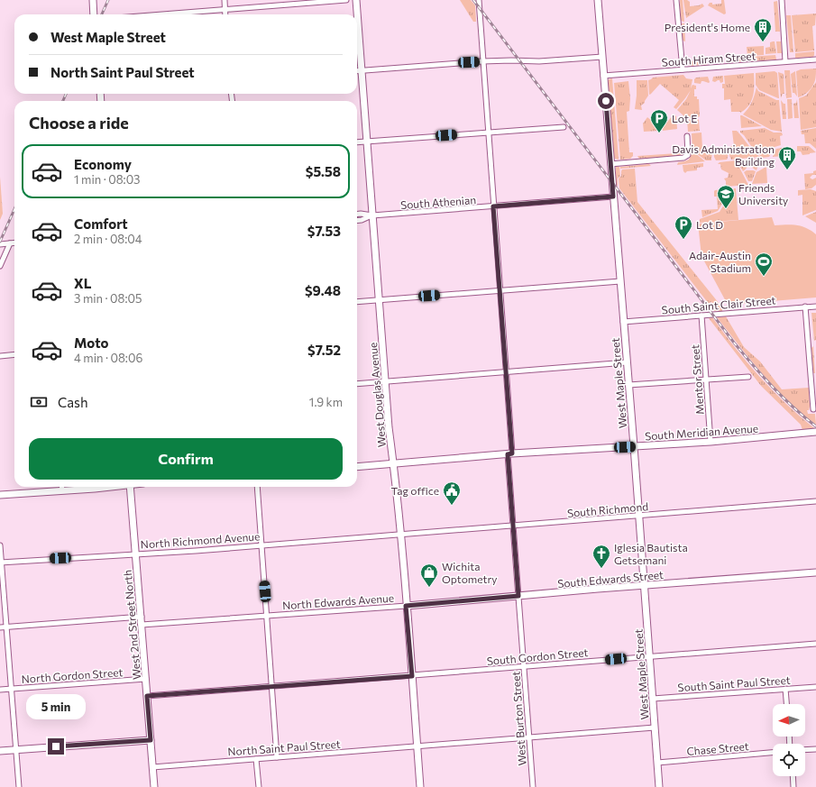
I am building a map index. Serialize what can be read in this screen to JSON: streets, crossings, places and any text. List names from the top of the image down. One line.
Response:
{"streets":{"street":["South Hiram Street","South Athenian","South Saint Clair Street","Mentor Street","West Maple Street","West Douglas Avenue","South Meridian Avenue","South Richmond","North Richmond Avenue","South Edwards Street","North Edwards Avenue","West 2nd Street North","South Gordon Street","North Gordon Street","South Saint Paul Street","West Burton Street","North Saint Paul Street","Chase Street"]},"crossings":[["South Hiram Street","West Maple Street"],["South Athenian","West Maple Street"],["South Athenian","West Douglas Avenue"],["South Athenian","West Burton Street"],["South Saint Clair Street","Mentor Street"],["South Saint Clair Street","West Maple Street"],["Mentor Street","South Meridian Avenue"],["West Maple Street","South Meridian Avenue"],["West Maple Street","South Richmond"],["West Maple Street","South Edwards Street"],["West Maple Street","South Gordon Street"],["West Maple Street","South Saint Paul Street"],["West Maple Street","Chase Street"],["West Douglas Avenue","South Meridian Avenue"],["West Douglas Avenue","South Richmond"],["West Douglas Avenue","North Richmond Avenue"],["West Douglas Avenue","South Edwards Street"],["West Douglas Avenue","North Edwards Avenue"],["West Douglas Avenue","South Gordon Street"],["West Douglas Avenue","North Saint Paul Street"],["South Meridian Avenue","West Burton Street"],["South Richmond","North Richmond Avenue"],["South Richmond","West Burton Street"],["North Richmond Avenue","West 2nd Street North"],["South Edwards Street","North Edwards Avenue"],["South Edwards Street","West Burton Street"],["North Edwards Avenue","West 2nd Street North"],["West 2nd Street North","North Gordon Street"],["West 2nd Street North","North Saint Paul Street"],["South Gordon Street","West Burton Street"]],"places":{"building":["President's Home","Davis Administration Building"],"parking":["Lot E","Lot D"],"school or university":["Friends University"],"sports":["Adair-Austin Stadium"],"public building":["Tag office"],"church":["Iglesia Bautista Getsemani"],"shop":["Wichita Optometry"]},"north":"left","page":{"banner":["West Maple Street","North Saint Paul Street"],"heading":"Choose a ride","list":[{"name":"Economy","note":"1 min · 08:03","value":"$5.58"},{"name":"Comfort","note":"2 min · 08:04","value":"$7.53"},{"name":"XL","note":"3 min · 08:05","value":"$9.48"},{"name":"Moto","note":"4 min · 08:06","value":"$7.52"}],"pay":["Cash","1.9 km"],"buttons":"Confirm","bubble":"5 min"}}
